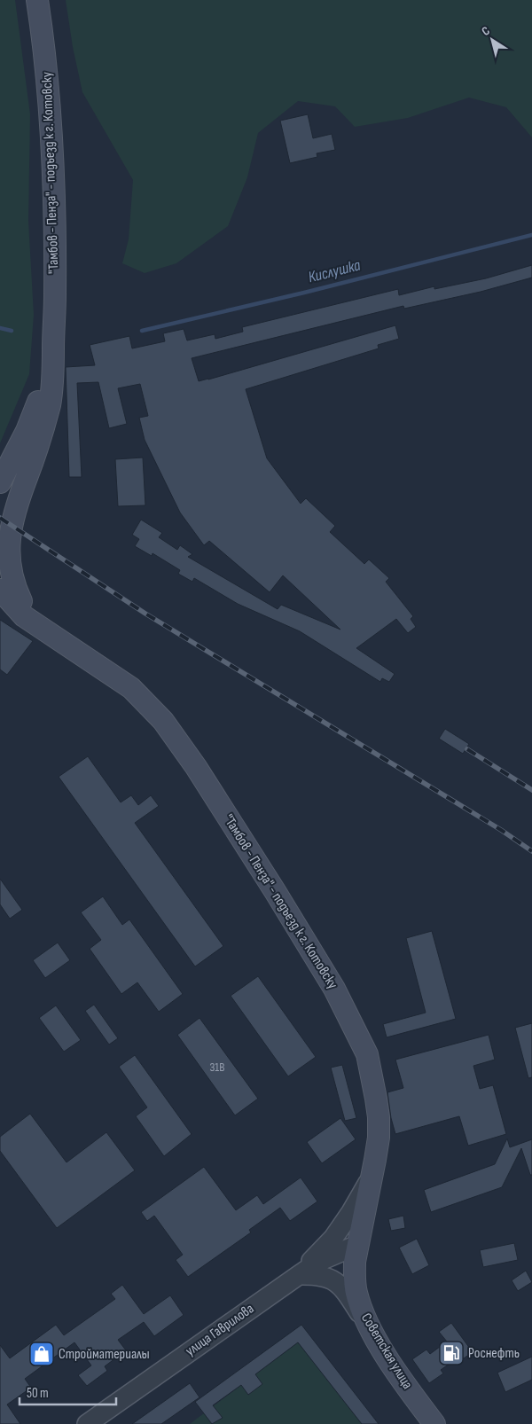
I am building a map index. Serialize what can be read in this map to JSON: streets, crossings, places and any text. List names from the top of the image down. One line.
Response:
{"streets":{"main road":["\"Тамбов - Пенза\" - подъезд к г. Котовску","Советская улица"],"street":["улица Гаврилова"]},"crossings":[["\"Тамбов - Пенза\" - подъезд к г. Котовску","улица Гаврилова"],["\"Тамбов - Пенза\" - подъезд к г. Котовску","Советская улица"],["улица Гаврилова","Советская улица"]],"water":["Кислушка"],"places":{"fuel station":["Роснефть"],"shop":["Стройматериалы"]},"house_numbers":["31В"],"scale_bar":"50 m","north":"top left"}
